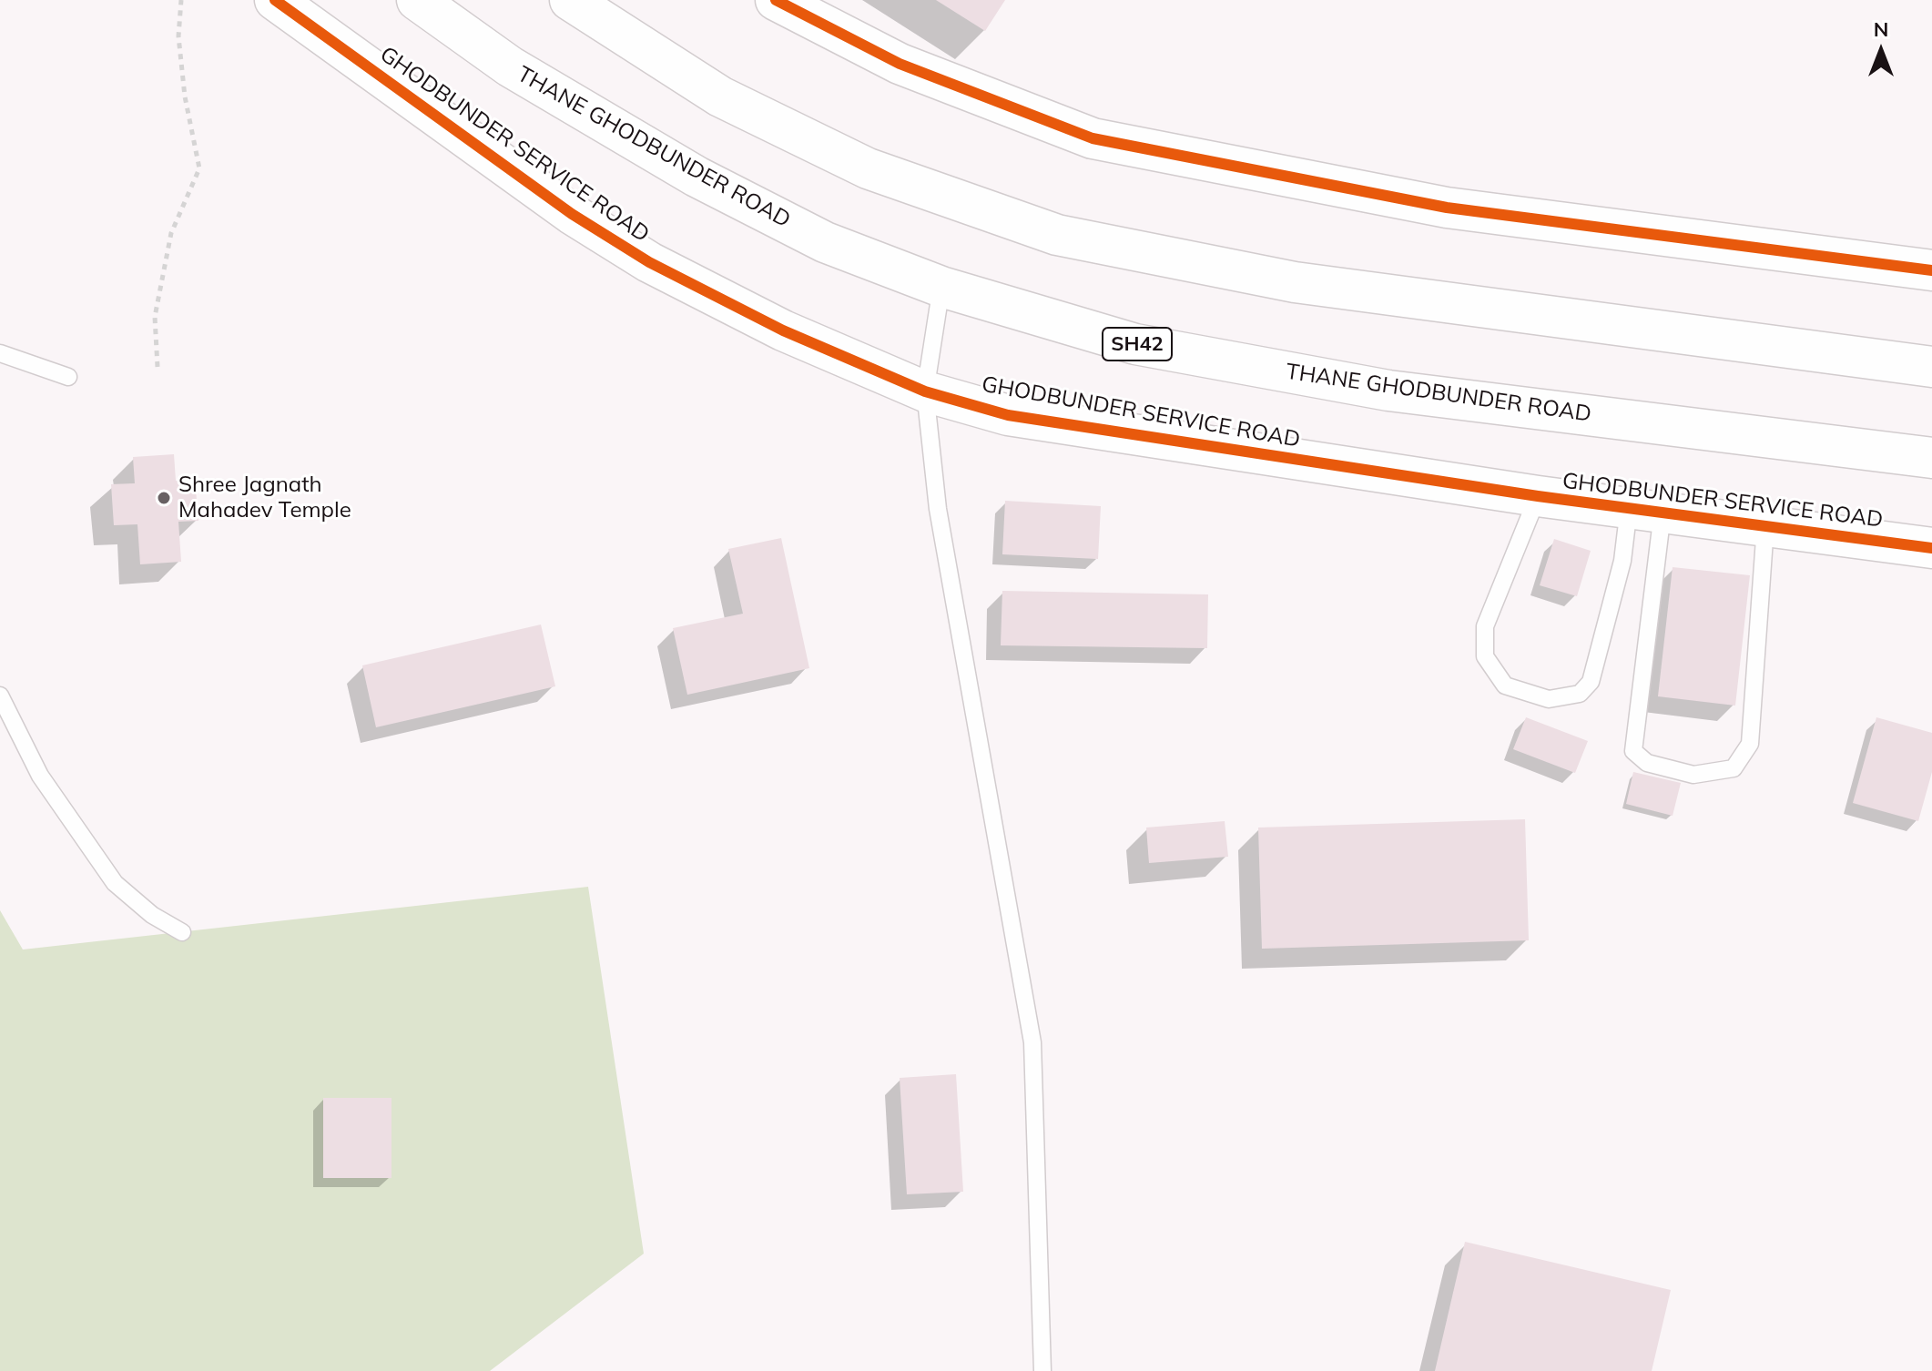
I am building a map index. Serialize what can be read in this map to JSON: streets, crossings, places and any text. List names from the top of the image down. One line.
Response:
{"streets":{"main road":["GHODBUNDER SERVICE ROAD","THANE GHODBUNDER ROAD","SH42"]},"places":["Shree Jagnath Mahadev Temple"],"north":"top"}
